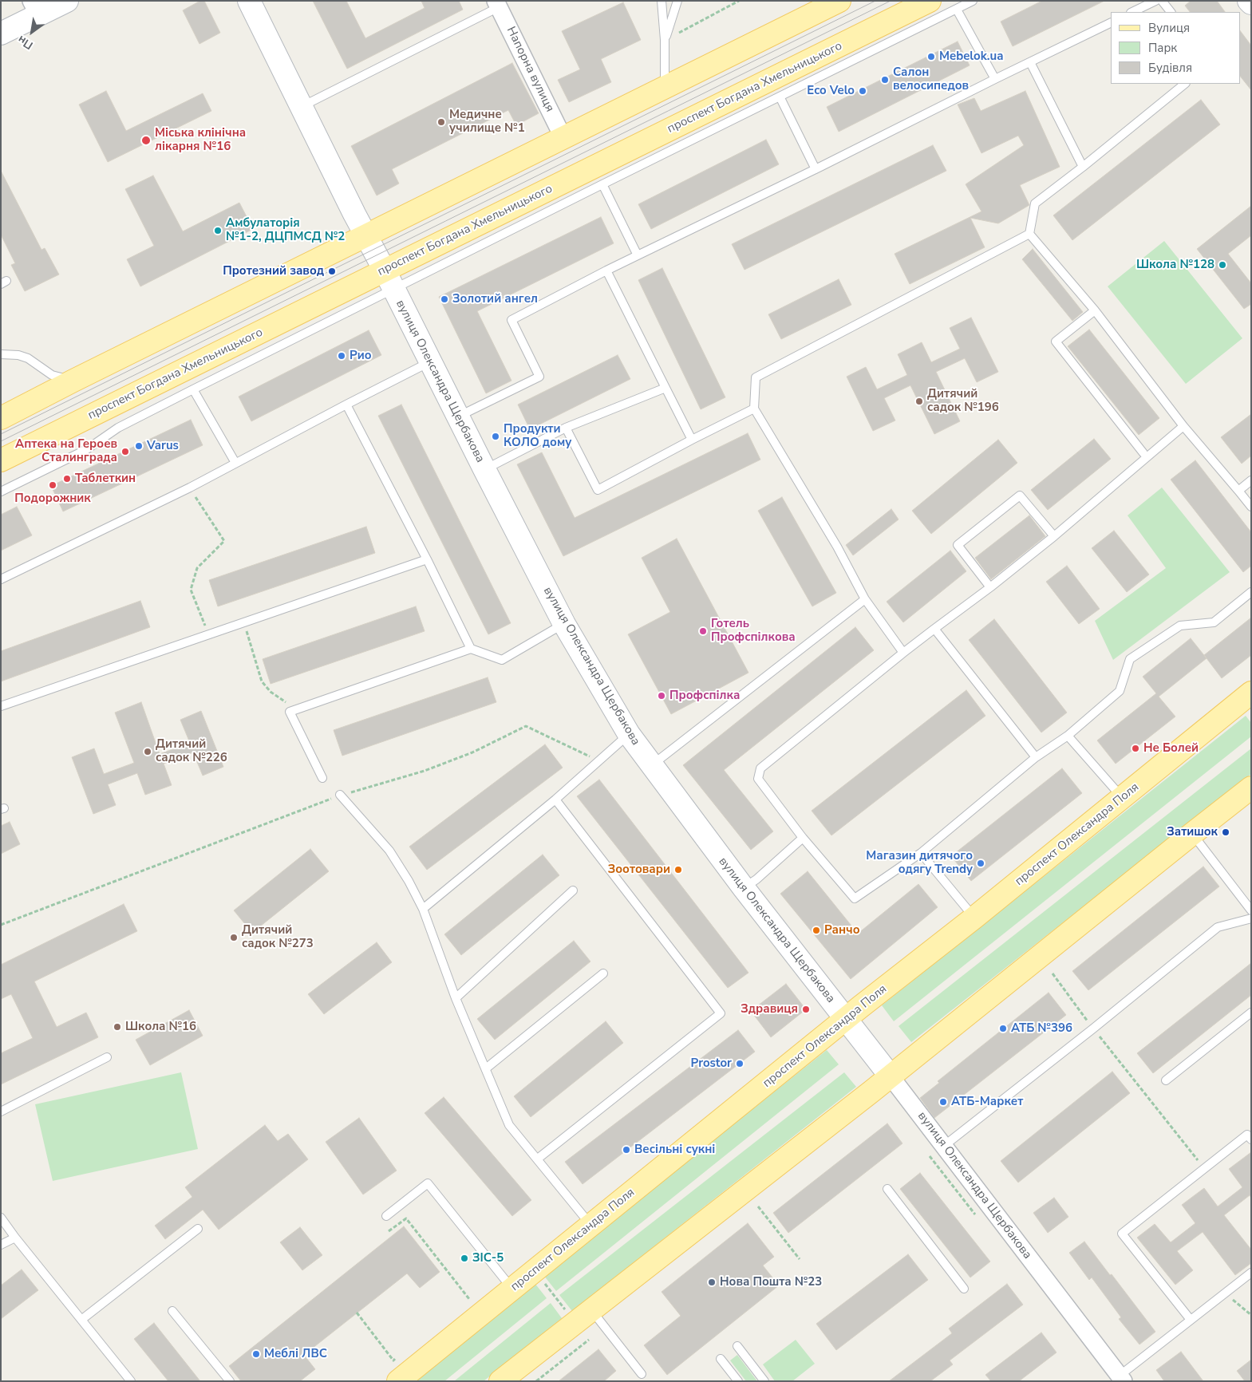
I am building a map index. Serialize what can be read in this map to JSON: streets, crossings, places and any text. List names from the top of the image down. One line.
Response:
{"streets":{"main road":["проспект Богдана Хмельницького","проспект Олександра Поля"],"street":["Напорна вулиця","вулиця Олександра Щербакова"]},"crossings":[["проспект Богдана Хмельницького","вулиця Олександра Щербакова"],["вулиця Олександра Щербакова","проспект Олександра Поля"]],"places":["Mebelok.ua","Салон велосипедов","Eco Velo","Медичне училище №1","Міська клінічна лікарня №16","Амбулаторія №1-2, ДЦПМСД №2","Школа №128","Протезний завод","Золотий ангел","Рио","Дитячий садок №196","Продукти КОЛО дому","Varus","Аптека на Героев Сталинграда","Таблеткин","Подорожник","Готель Профспілкова","Профспілка","Не Болей","Дитячий садок №226","Затишок","Магазин дитячого одягу Trendy","Зоотовари","Ранчо","Дитячий садок №273","Здравиця","Школа №16","АТБ №396","Prostor","АТБ-Маркет","Весільні сукні","ЗІС-5","Нова Пошта №23","Меблі ЛВС"],"legend":["Вулиця","Парк","Будівля"],"north":"bottom left"}
